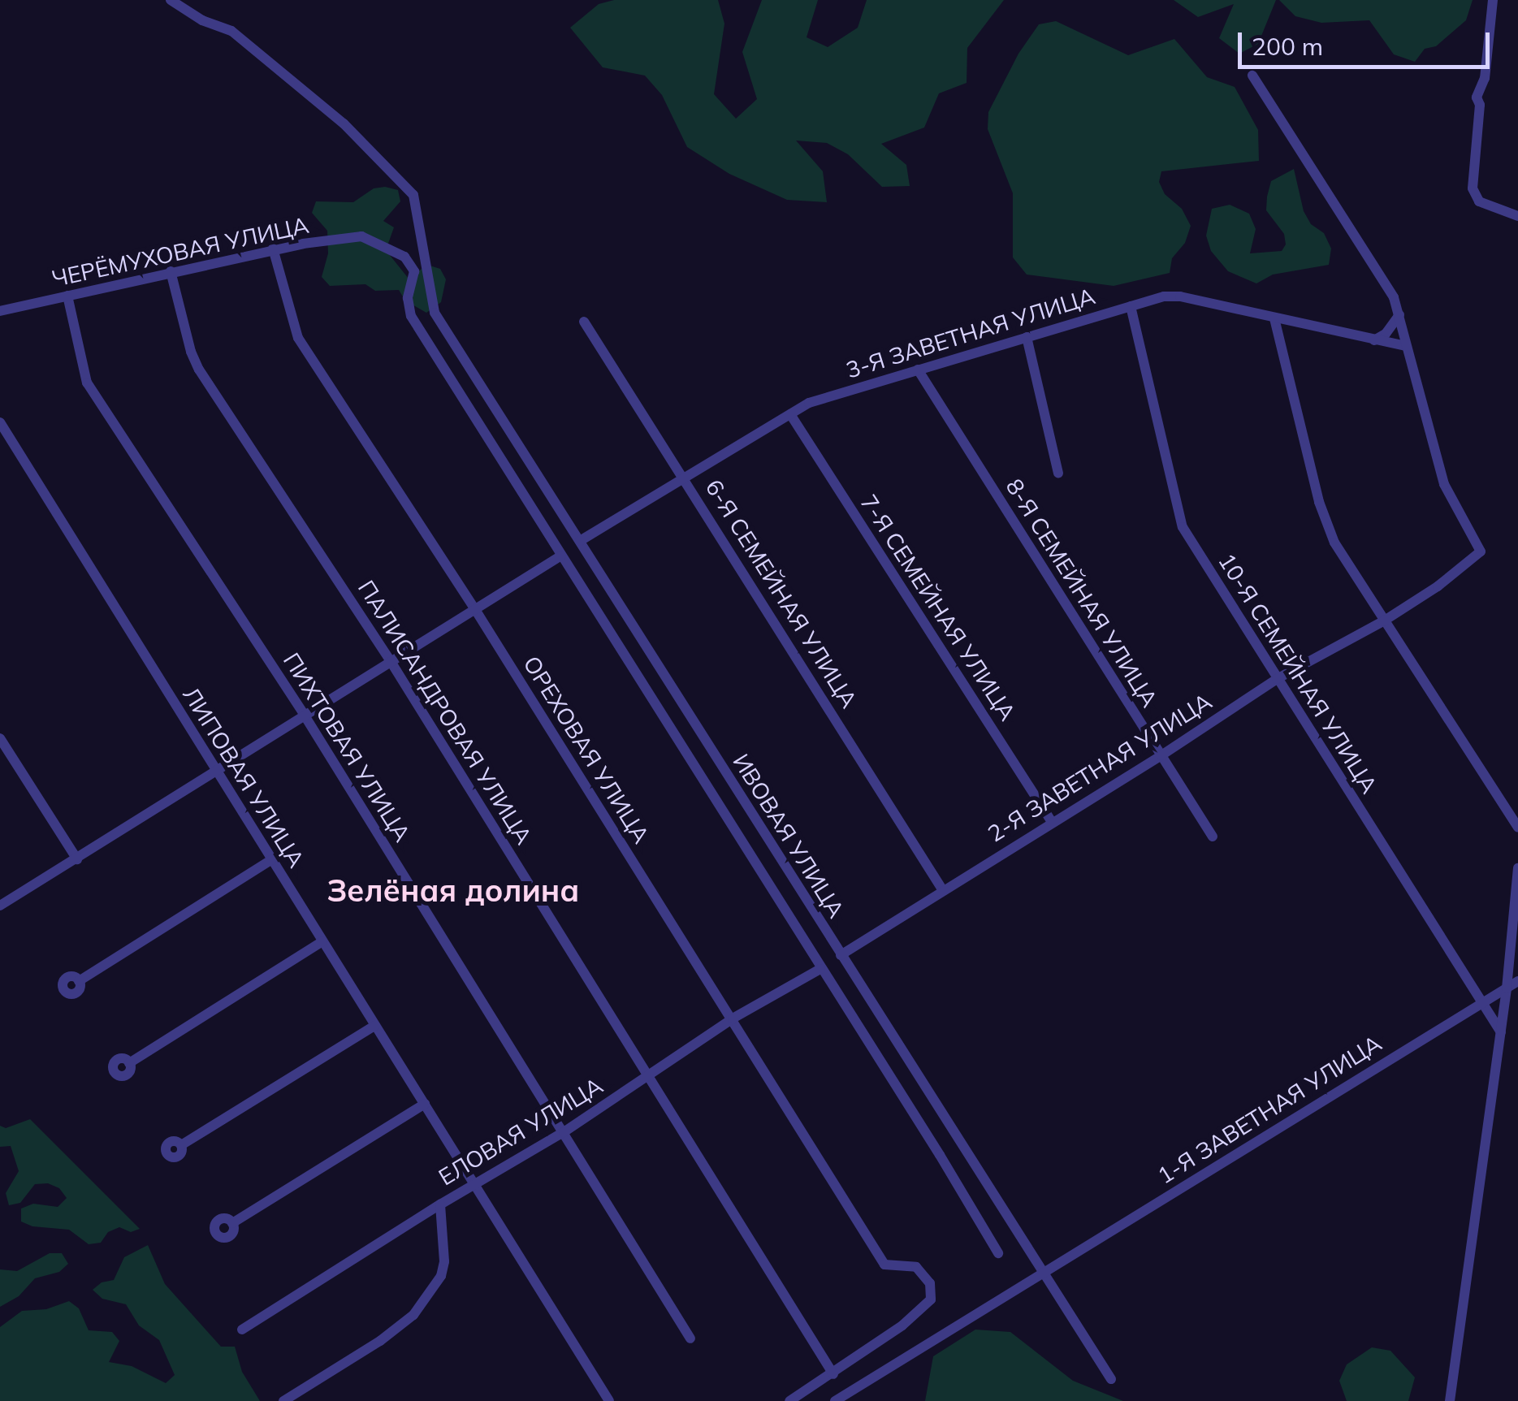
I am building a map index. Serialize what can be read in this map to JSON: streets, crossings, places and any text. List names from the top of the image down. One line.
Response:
{"streets":{"street":["ЧЕРЁМУХОВАЯ УЛИЦА","3-Я ЗАВЕТНАЯ УЛИЦА","8-Я СЕМЕЙНАЯ УЛИЦА","6-Я СЕМЕЙНАЯ УЛИЦА","7-Я СЕМЕЙНАЯ УЛИЦА","10-Я СЕМЕЙНАЯ УЛИЦА","ПАЛИСАНДРОВАЯ УЛИЦА","ПИХТОВАЯ УЛИЦА","ОРЕХОВАЯ УЛИЦА","2-Я ЗАВЕТНАЯ УЛИЦА","ЛИПОВАЯ УЛИЦА","ИВОВАЯ УЛИЦА","1-Я ЗАВЕТНАЯ УЛИЦА","ЕЛОВАЯ УЛИЦА"]},"crossings":[["ЧЕРЁМУХОВАЯ УЛИЦА","ПАЛИСАНДРОВАЯ УЛИЦА"],["ЧЕРЁМУХОВАЯ УЛИЦА","ПИХТОВАЯ УЛИЦА"],["ЧЕРЁМУХОВАЯ УЛИЦА","ОРЕХОВАЯ УЛИЦА"],["ЧЕРЁМУХОВАЯ УЛИЦА","ИВОВАЯ УЛИЦА"],["3-Я ЗАВЕТНАЯ УЛИЦА","8-Я СЕМЕЙНАЯ УЛИЦА"],["3-Я ЗАВЕТНАЯ УЛИЦА","6-Я СЕМЕЙНАЯ УЛИЦА"],["3-Я ЗАВЕТНАЯ УЛИЦА","7-Я СЕМЕЙНАЯ УЛИЦА"],["3-Я ЗАВЕТНАЯ УЛИЦА","10-Я СЕМЕЙНАЯ УЛИЦА"],["3-Я ЗАВЕТНАЯ УЛИЦА","2-Я ЗАВЕТНАЯ УЛИЦА"],["3-Я ЗАВЕТНАЯ УЛИЦА","ИВОВАЯ УЛИЦА"],["8-Я СЕМЕЙНАЯ УЛИЦА","2-Я ЗАВЕТНАЯ УЛИЦА"],["6-Я СЕМЕЙНАЯ УЛИЦА","2-Я ЗАВЕТНАЯ УЛИЦА"],["7-Я СЕМЕЙНАЯ УЛИЦА","2-Я ЗАВЕТНАЯ УЛИЦА"],["10-Я СЕМЕЙНАЯ УЛИЦА","2-Я ЗАВЕТНАЯ УЛИЦА"],["10-Я СЕМЕЙНАЯ УЛИЦА","1-Я ЗАВЕТНАЯ УЛИЦА"],["ПАЛИСАНДРОВАЯ УЛИЦА","ОРЕХОВАЯ УЛИЦА"],["ПАЛИСАНДРОВАЯ УЛИЦА","ЕЛОВАЯ УЛИЦА"],["ПИХТОВАЯ УЛИЦА","ЕЛОВАЯ УЛИЦА"],["ОРЕХОВАЯ УЛИЦА","ЕЛОВАЯ УЛИЦА"],["2-Я ЗАВЕТНАЯ УЛИЦА","ИВОВАЯ УЛИЦА"],["ЛИПОВАЯ УЛИЦА","ЕЛОВАЯ УЛИЦА"],["ИВОВАЯ УЛИЦА","1-Я ЗАВЕТНАЯ УЛИЦА"],["ИВОВАЯ УЛИЦА","ЕЛОВАЯ УЛИЦА"]],"districts":["Зелёная долина"],"scale_bar":"200 m"}
